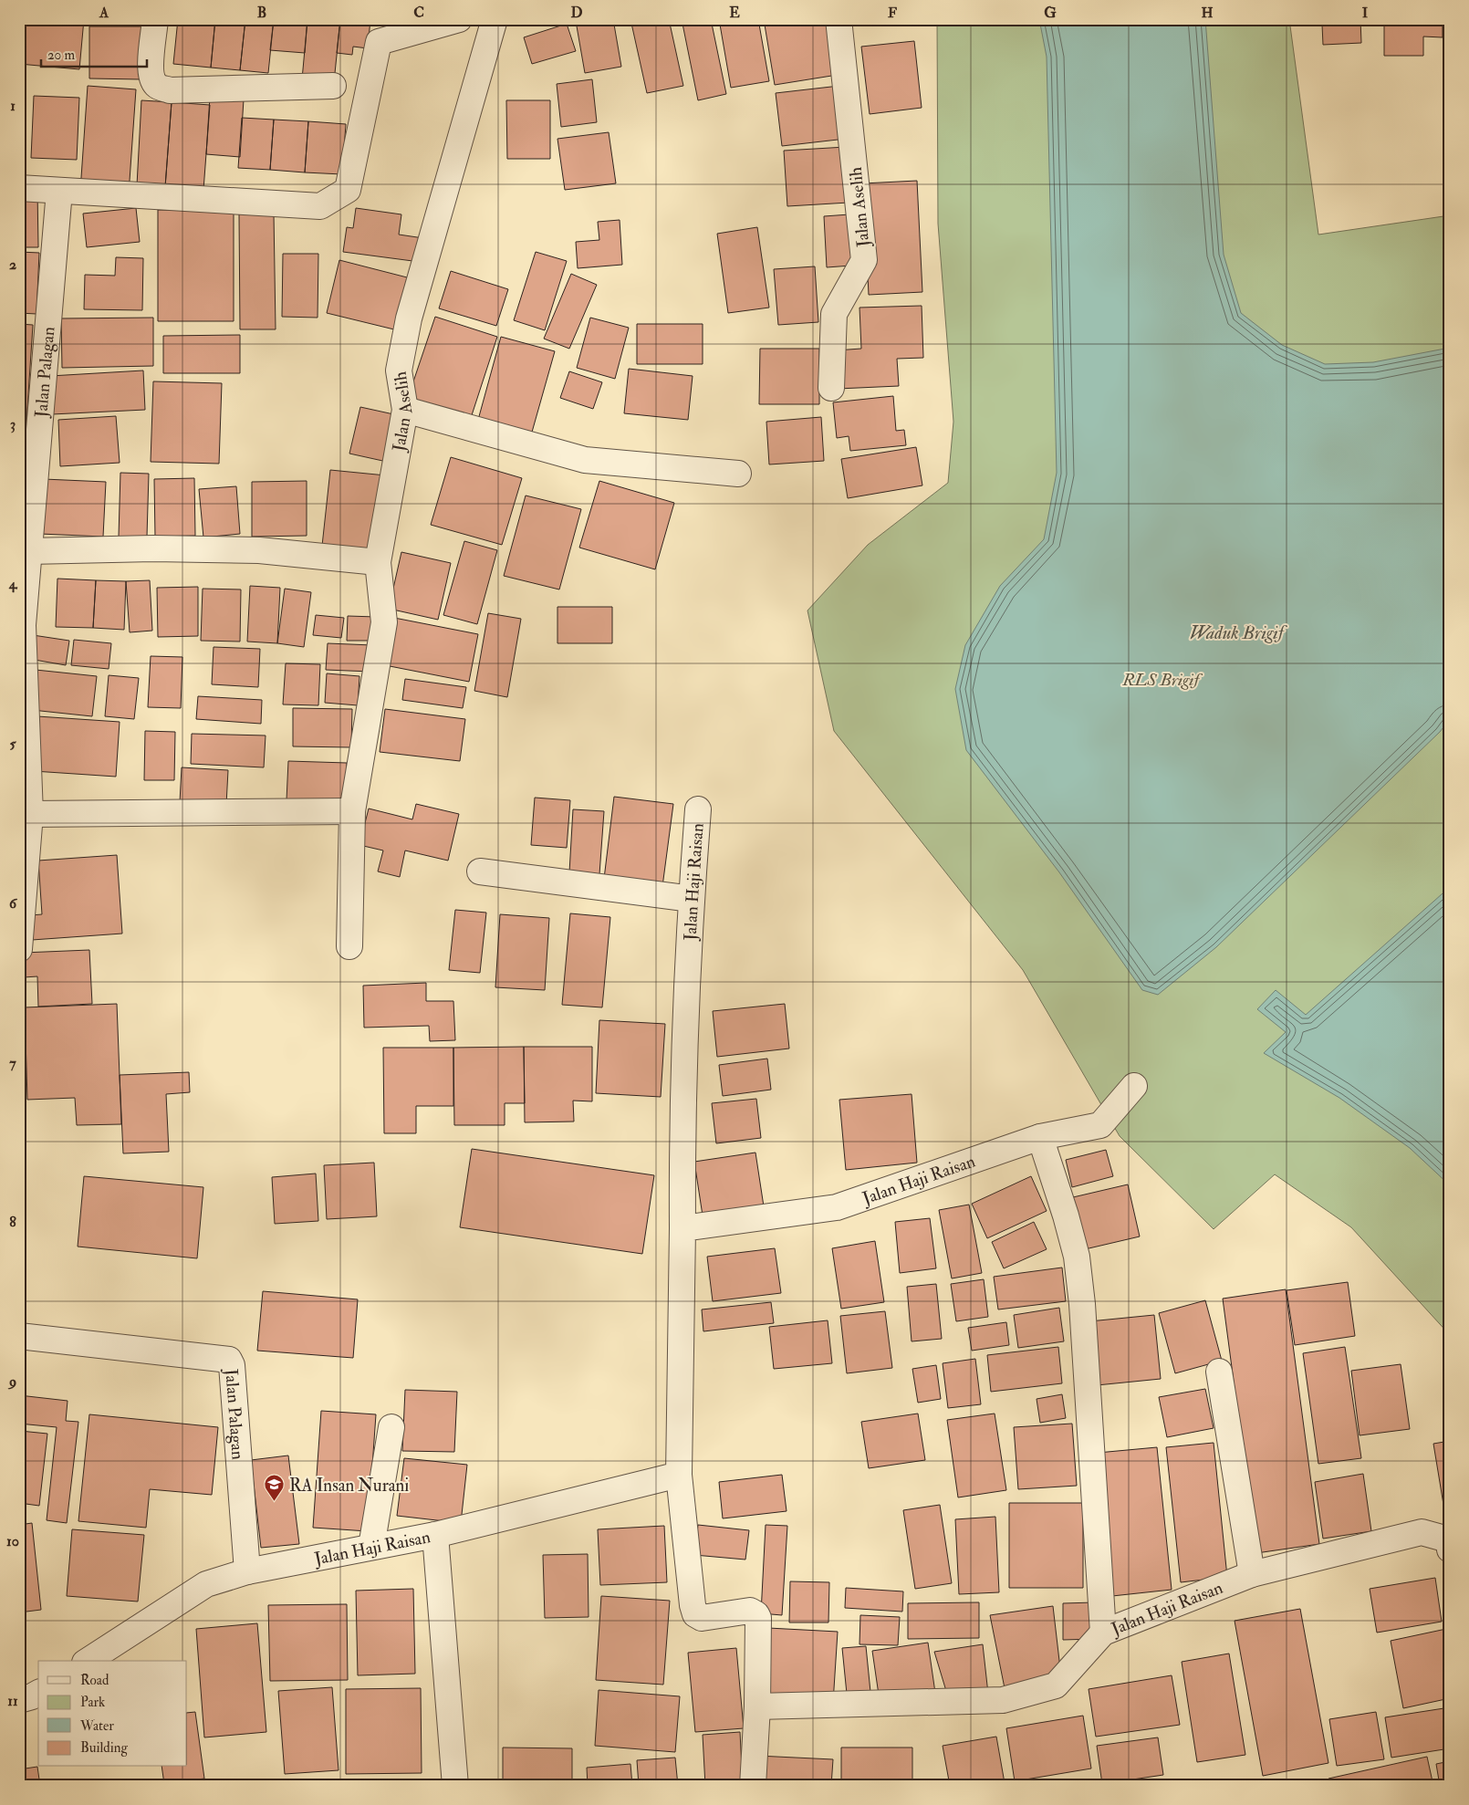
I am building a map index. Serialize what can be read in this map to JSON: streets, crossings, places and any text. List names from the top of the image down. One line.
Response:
{"streets":{"street":["Jalan Aselih","Jalan Palagan","Jalan Haji Raisan"]},"crossings":[["Jalan Palagan","Jalan Haji Raisan"]],"water":["Waduk Brigif"],"parks":["RLS Brigif"],"places":{"school or university":["RA Insan Nurani"]},"legend":["Road","Park","Water","Building"],"scale_bar":"20 m","grid":{"columns":["A","B","C","D","E","F","G","H","I"],"rows":["1","2","3","4","5","6","7","8","9","10","11"]}}
